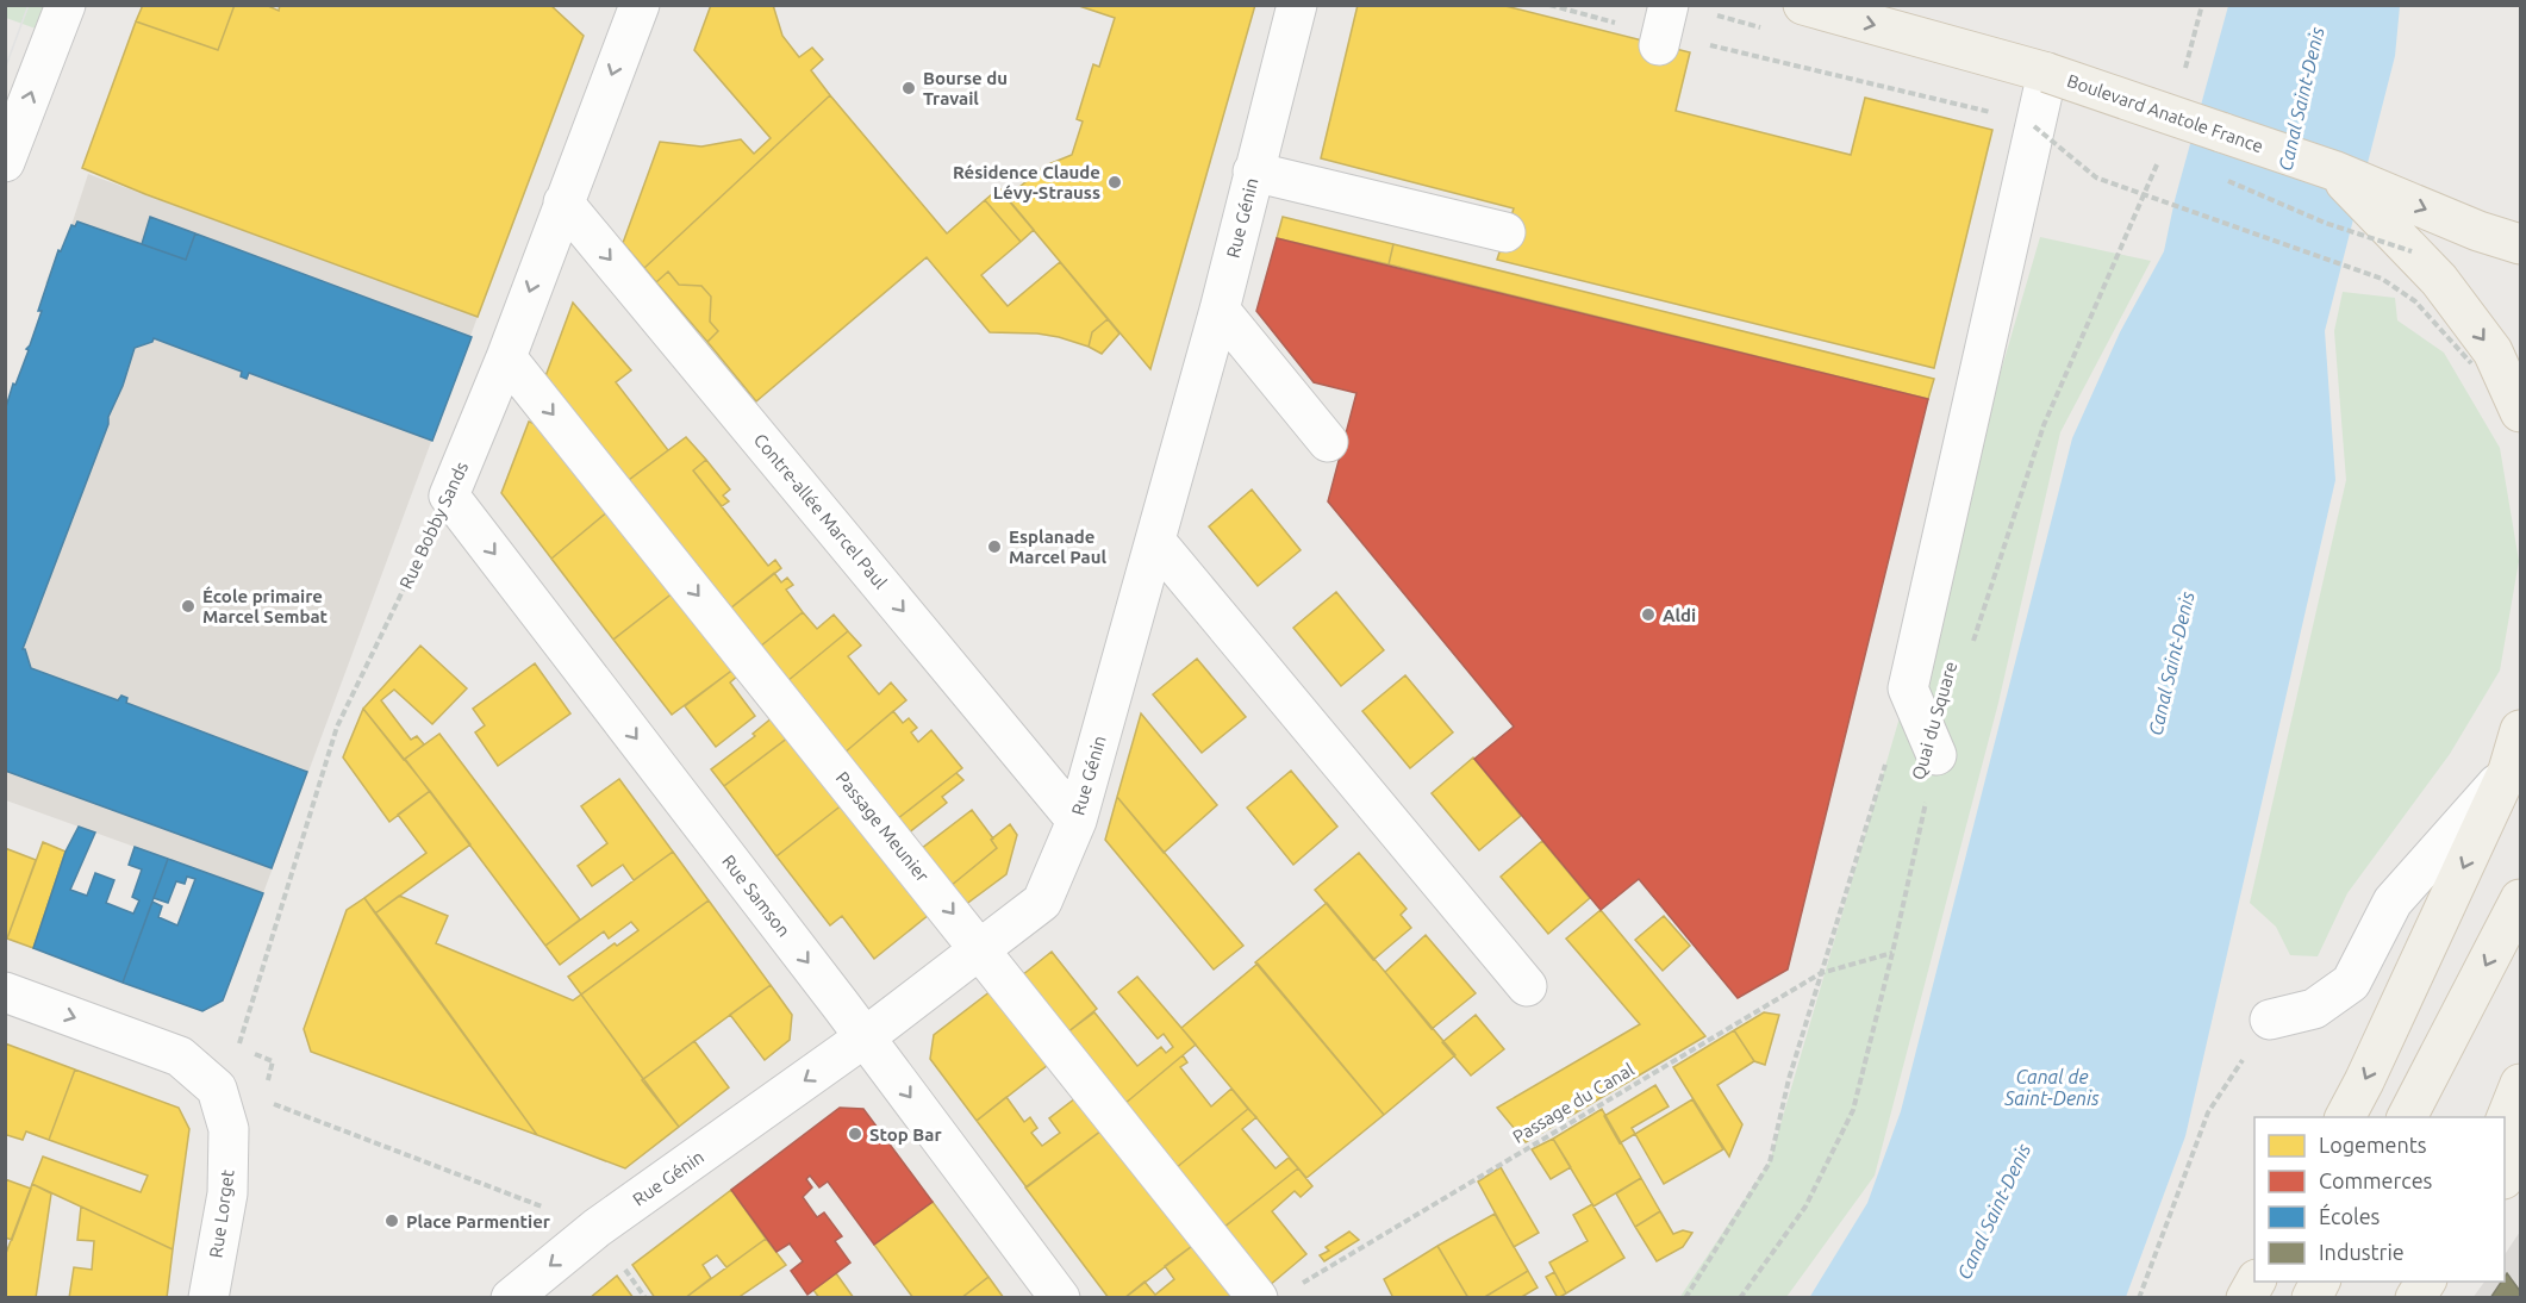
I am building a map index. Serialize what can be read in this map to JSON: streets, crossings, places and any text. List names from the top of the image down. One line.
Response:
{"streets":{"main road":["Boulevard Anatole France"],"street":["Rue Génin","Contre-allée Marcel Paul","Rue Bobby Sands","Passage Meunier","Rue Samson","Rue Lorget"],"path":["Quai du Square","Passage du Canal"]},"crossings":[["Rue Génin","Contre-allée Marcel Paul"],["Rue Génin","Passage Meunier"],["Rue Génin","Rue Samson"],["Contre-allée Marcel Paul","Rue Bobby Sands"],["Rue Bobby Sands","Passage Meunier"],["Rue Bobby Sands","Rue Samson"],["Quai du Square","Passage du Canal"]],"one_way":["Boulevard Anatole France","Passage Meunier","Rue Samson","Rue Lorget"],"water":["Canal Saint-Denis","Canal de Saint-Denis"],"places":["Bourse du Travail","Résidence Claude Lévy-Strauss","Esplanade Marcel Paul","École primaire Marcel Sembat","Aldi","Stop Bar","Place Parmentier"],"legend":["Logements","Commerces","Écoles","Industrie"]}
